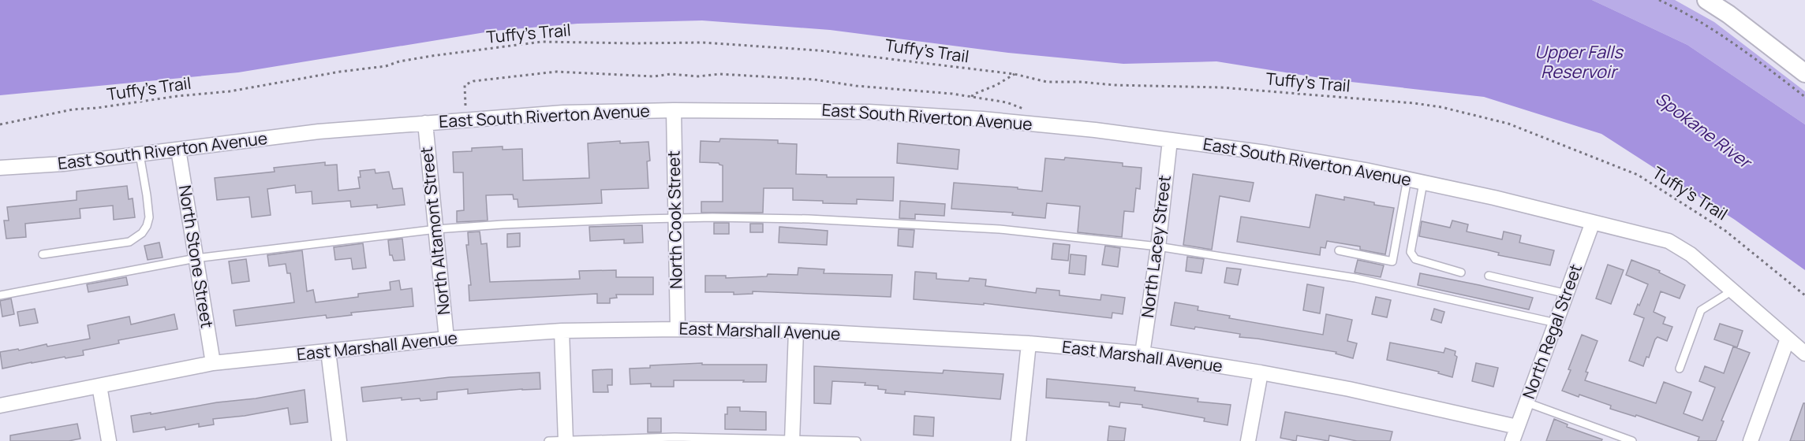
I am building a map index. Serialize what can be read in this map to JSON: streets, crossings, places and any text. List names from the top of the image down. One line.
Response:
{"streets":{"street":["East South Riverton Avenue","North Cook Street","North Altamont Street","North Lacey Street","North Stone Street","East Marshall Avenue","North Regal Street"],"path":["Tuffy's Trail"]},"crossings":[["East South Riverton Avenue","North Cook Street"],["East South Riverton Avenue","North Altamont Street"],["East South Riverton Avenue","North Lacey Street"],["East South Riverton Avenue","North Stone Street"],["East South Riverton Avenue","North Regal Street"],["North Cook Street","East Marshall Avenue"],["North Altamont Street","East Marshall Avenue"],["North Lacey Street","East Marshall Avenue"],["North Stone Street","East Marshall Avenue"],["East Marshall Avenue","North Regal Street"]],"water":["Upper Falls Reservoir","Spokane River"]}
